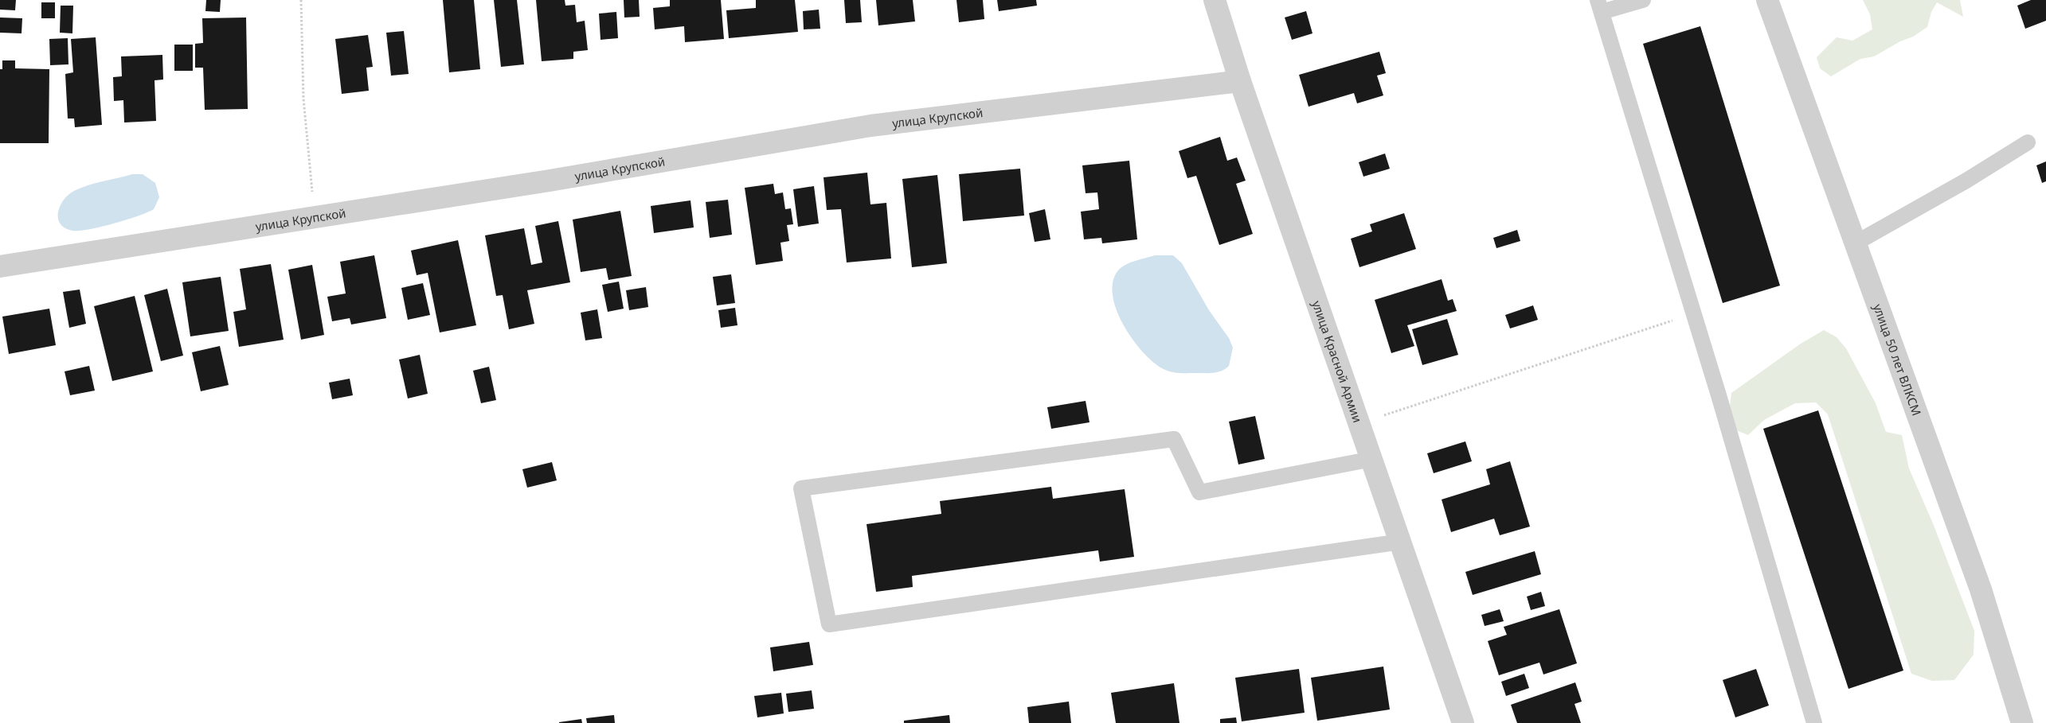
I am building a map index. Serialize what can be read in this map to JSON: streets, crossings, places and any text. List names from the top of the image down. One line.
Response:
{"streets":{"street":["улица Крупской","улица 50 лет ВЛКСМ","улица Красной Армии"]},"crossings":[["улица Крупской","улица Красной Армии"]]}
